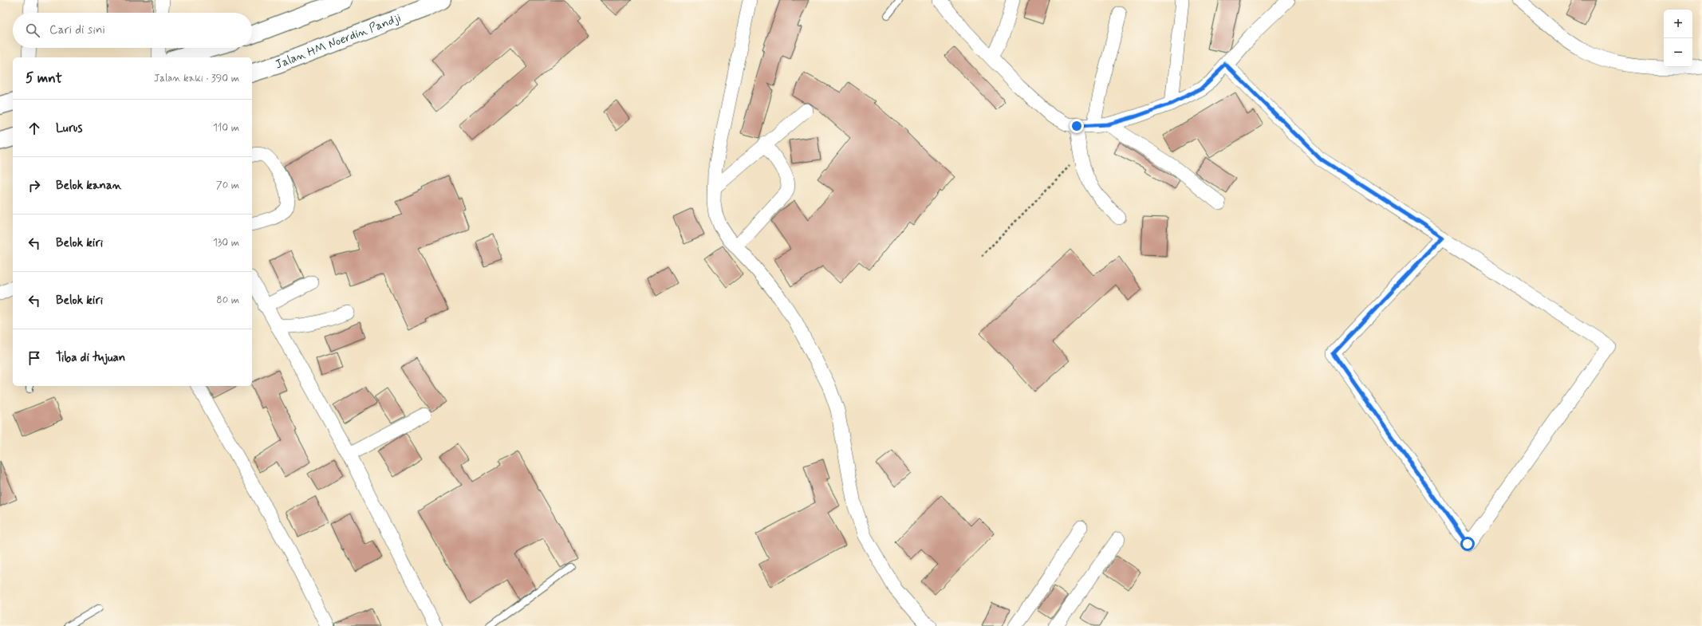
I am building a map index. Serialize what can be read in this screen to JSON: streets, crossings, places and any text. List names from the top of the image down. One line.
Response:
{"streets":{"main road":["Jalan HM Noerdin Pandji"]},"page":{"map_buttons":["+","−"],"search":"Cari di sini","heading":["5 mnt","Jalan kaki · 390 m"],"list":[["Lurus","110 m"],["Belok kanan","70 m"],["Belok kiri","130 m"],["Belok kiri","80 m"],"Tiba di tujuan"]}}
